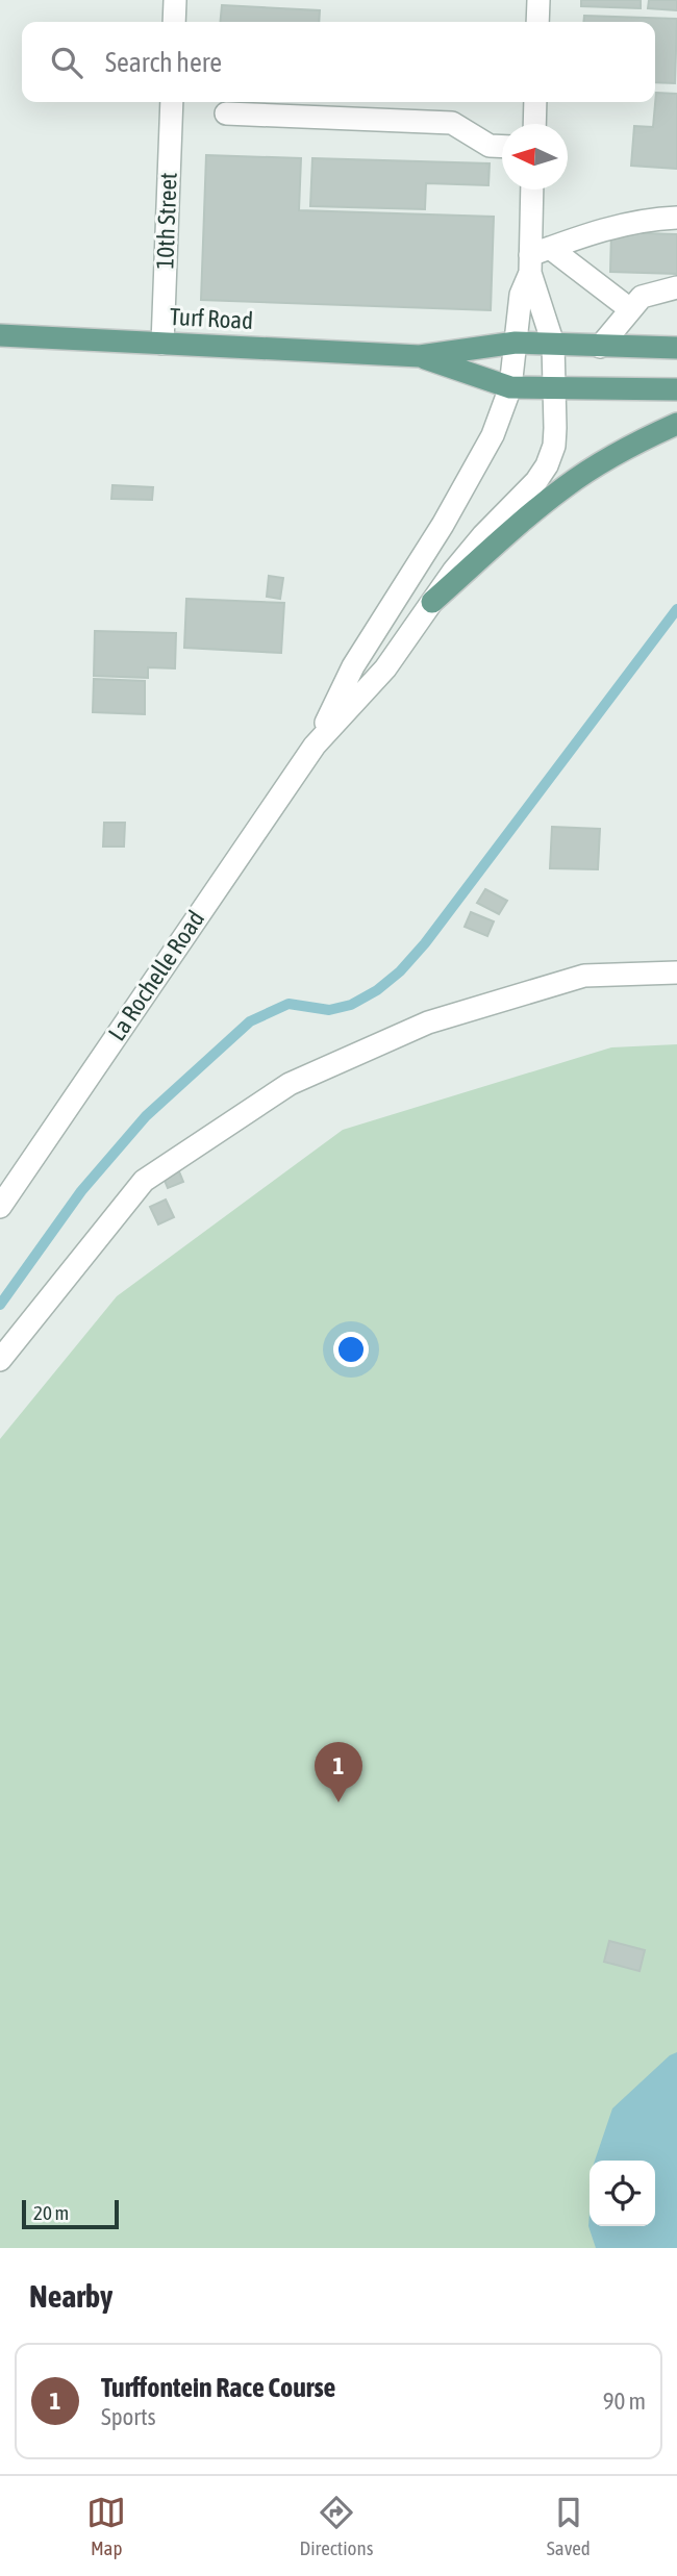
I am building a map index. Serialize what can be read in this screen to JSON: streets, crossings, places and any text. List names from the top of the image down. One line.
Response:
{"streets":{"main road":["Turf Road"],"street":["10th Street","La Rochelle Road"]},"crossings":[["10th Street","Turf Road"],["Turf Road","La Rochelle Road"]],"scale_bar":"20 m","north":"left","page":{"search":"Search here","pins":"1","scale":"20 m","heading":"Nearby","list":[{"mark":"1","name":"Turffontein Race Course","note":"Sports","value":"90 m"}],"nav":["Map","Directions","Saved"]}}
